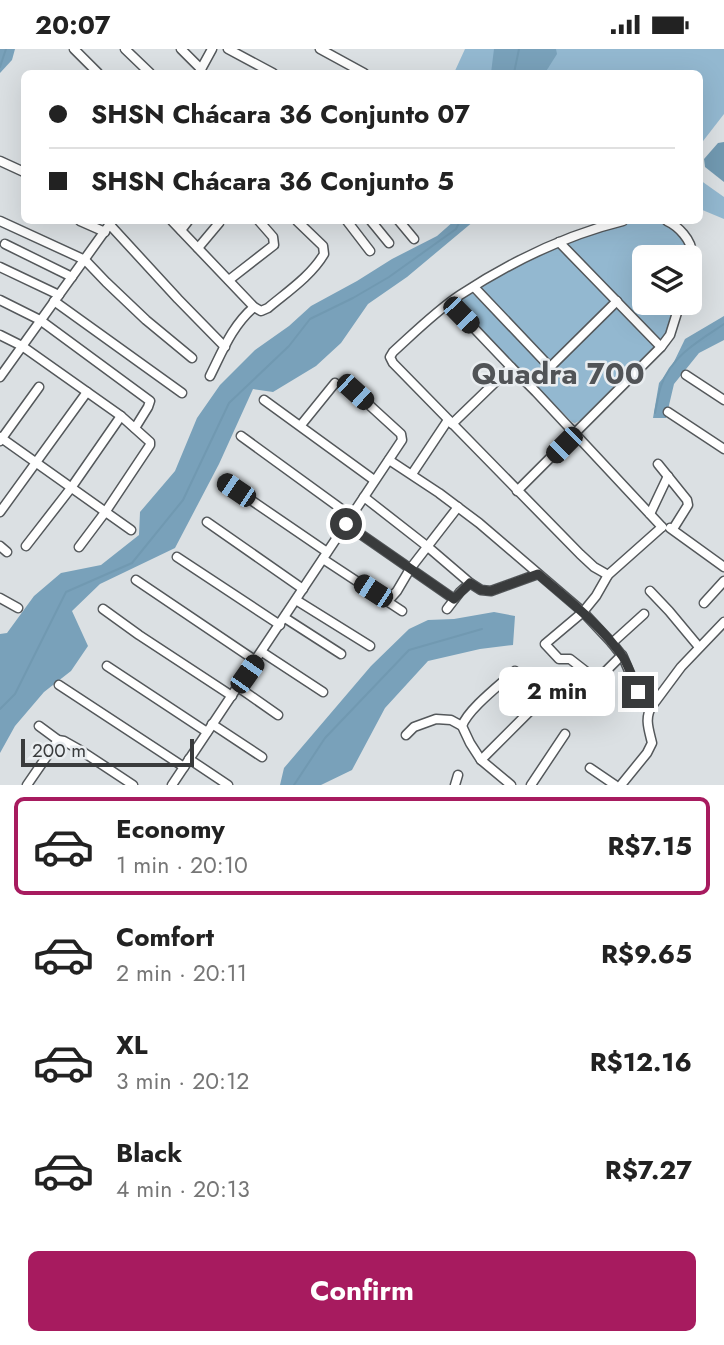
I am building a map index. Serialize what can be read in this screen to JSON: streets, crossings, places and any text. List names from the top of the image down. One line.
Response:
{"districts":["Quadra 700"],"scale_bar":"200 m","page":{"status":"20:07","banner":["SHSN Chácara 36 Conjunto 07","SHSN Chácara 36 Conjunto 5"],"bubble":"2 min","scale":"200 m","list":[{"name":"Economy","note":"1 min · 20:10","value":"R$7.15"},{"name":"Comfort","note":"2 min · 20:11","value":"R$9.65"},{"name":"XL","note":"3 min · 20:12","value":"R$12.16"},{"name":"Black","note":"4 min · 20:13","value":"R$7.27"}],"buttons":"Confirm"}}
